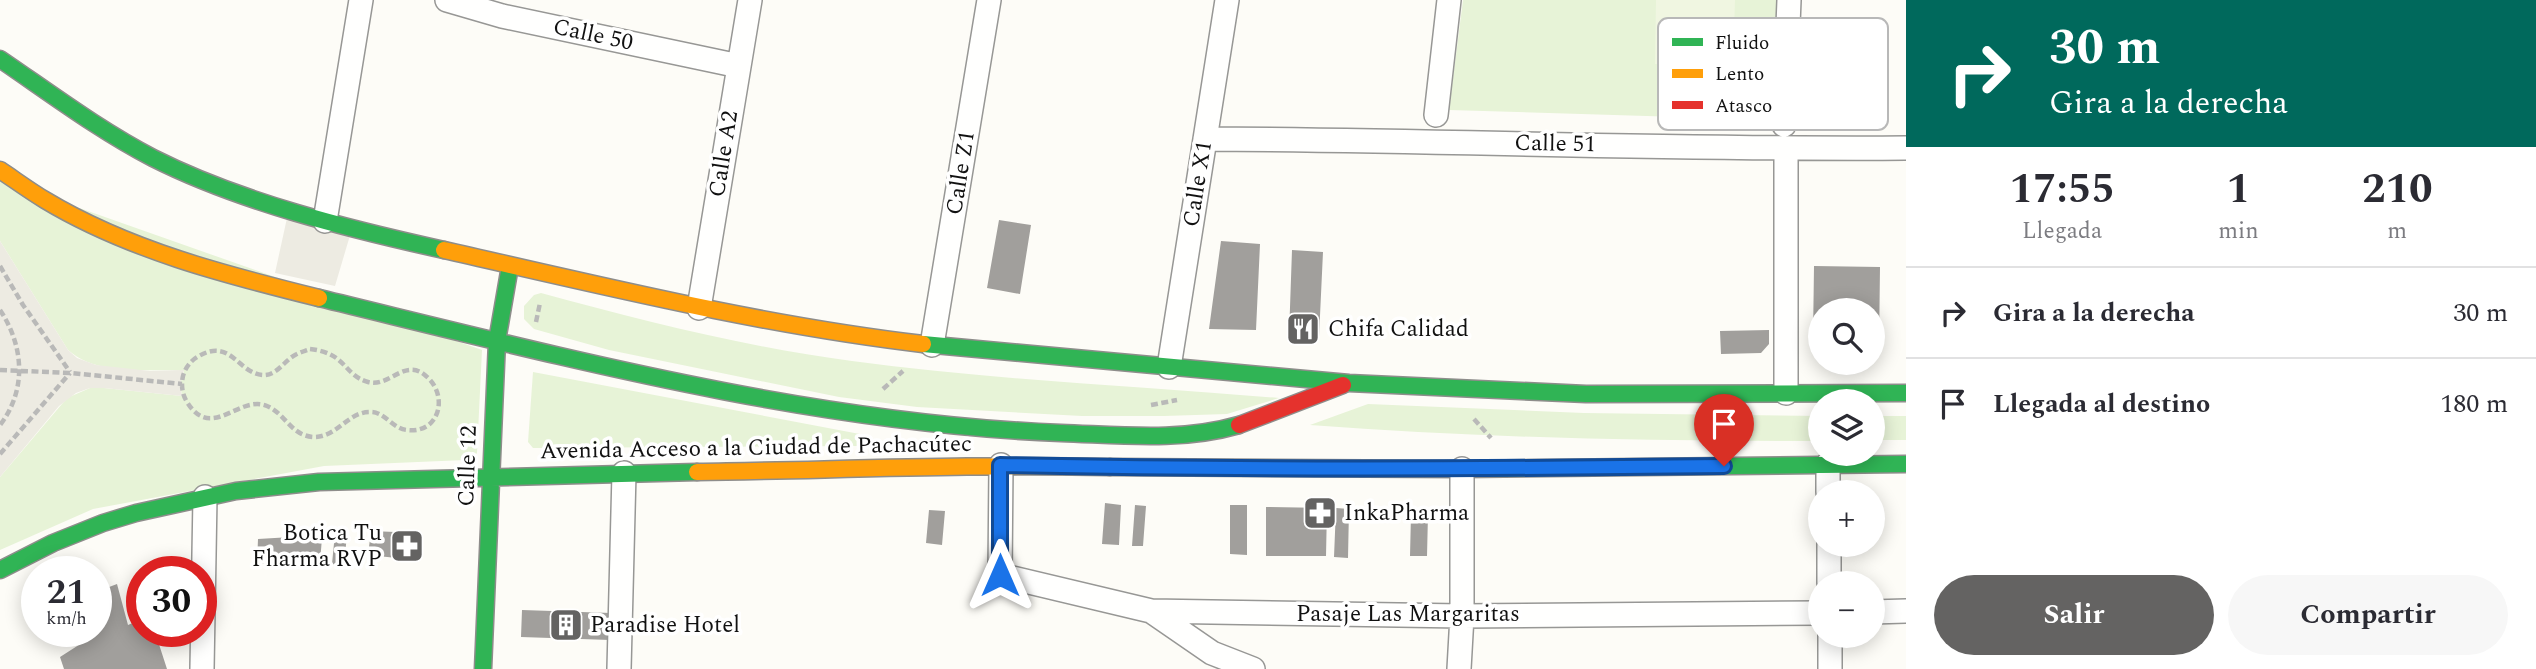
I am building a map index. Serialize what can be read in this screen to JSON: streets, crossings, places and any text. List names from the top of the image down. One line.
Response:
{"streets":{"main road":["Avenida Acceso a la Ciudad de Pachacútec","Calle 12"],"street":["Calle 50","Calle 51","Calle A2","Calle Z1","Calle X1","Pasaje Las Margaritas"]},"crossings":[["Calle 50","Calle A2"],["Calle 51","Calle X1"],["Calle A2","Avenida Acceso a la Ciudad de Pachacútec"],["Calle Z1","Avenida Acceso a la Ciudad de Pachacútec"],["Calle X1","Avenida Acceso a la Ciudad de Pachacútec"],["Avenida Acceso a la Ciudad de Pachacútec","Calle 12"],["Avenida Acceso a la Ciudad de Pachacútec","Pasaje Las Margaritas"]],"places":{"restaurant":["Chifa Calidad"],"pharmacy":["InkaPharma","Botica Tu Fharma RVP"],"building":["Paradise Hotel"]},"legend":["Fluido","Lento","Atasco"],"page":{"turn":["30 m","Gira a la derecha"],"eta":["17:55","Llegada","1","min","210","m"],"list":[{"name":"Gira a la derecha","value":"30 m"},{"name":"Llegada al destino","value":"180 m"}],"map_buttons":["+","−"],"speed":"21 km/h","limit":"30","buttons":["Salir","Compartir"]}}
